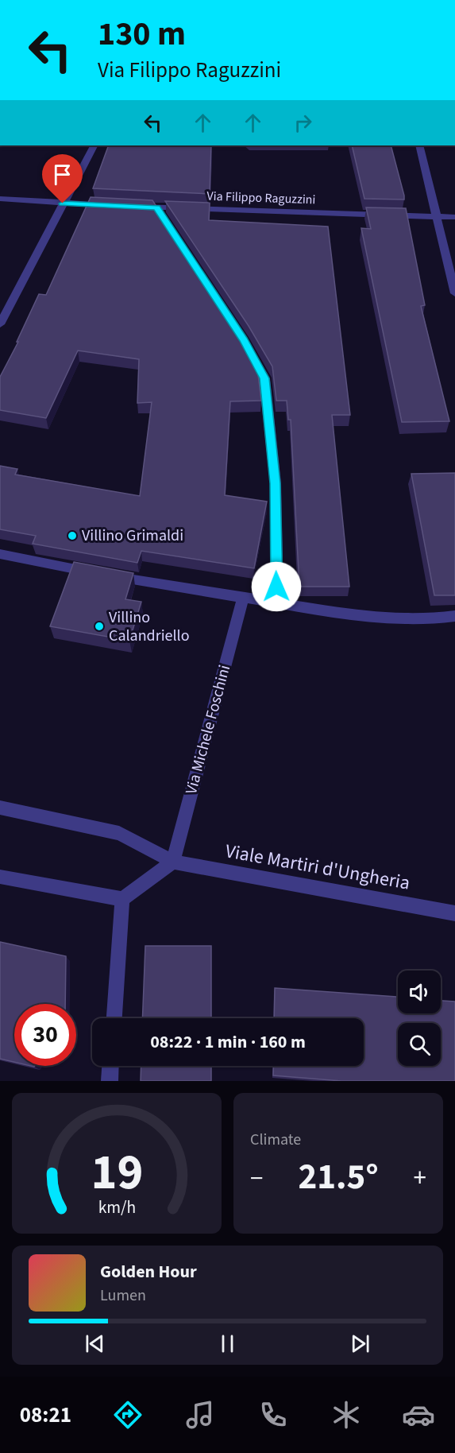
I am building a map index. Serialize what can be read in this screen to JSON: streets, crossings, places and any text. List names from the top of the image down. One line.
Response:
{"streets":{"street":["Via Filippo Raguzzini","Via Michele Foschini","Viale Martiri d'Ungheria"]},"crossings":[["Via Michele Foschini","Viale Martiri d'Ungheria"]],"places":["Villino Grimaldi","Villino Calandriello"],"page":{"turn":["130 m","Via Filippo Raguzzini"],"limit":"30","trip":"08:22 · 1 min · 160 m","tile":"Climate","heat":["−","21.5°","+"],"song":["Golden Hour","Lumen"],"tabs":"08:21","gauge":["19","km/h"]}}
